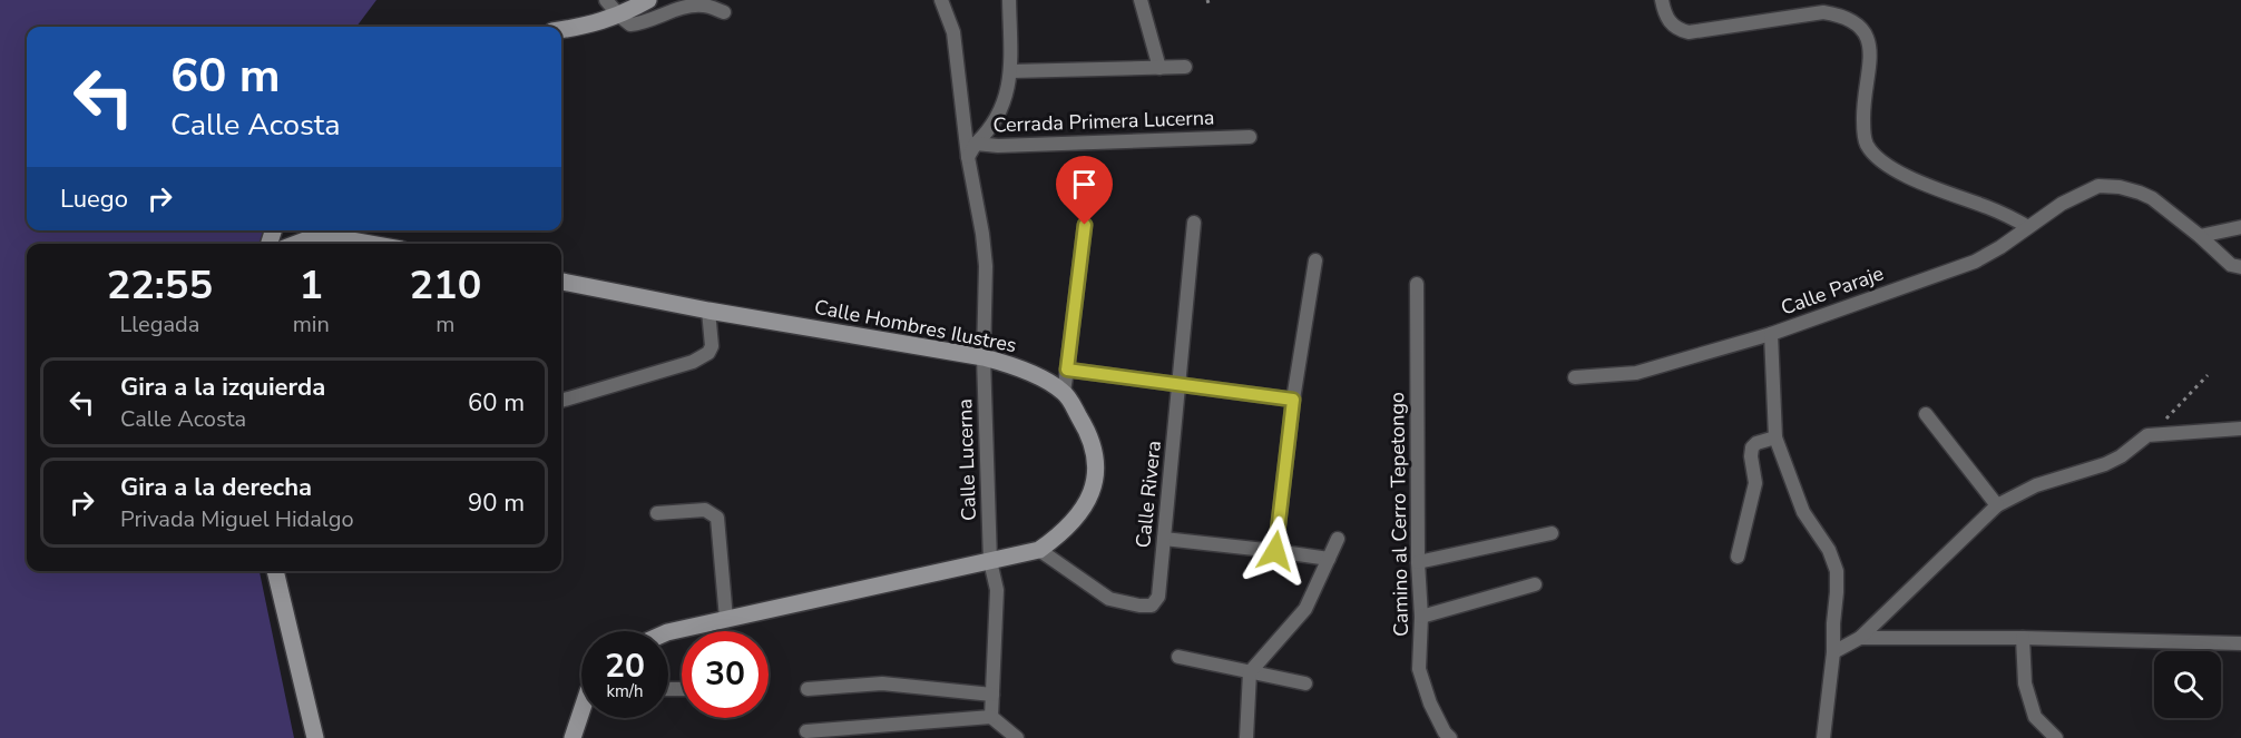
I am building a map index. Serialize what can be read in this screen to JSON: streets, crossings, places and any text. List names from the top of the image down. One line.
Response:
{"streets":{"main road":["Calle Hombres Ilustres"],"street":["Cerrada Primera Lucerna","Calle Paraje","Calle Lucerna","Calle Rivera","Camino al Cerro Tepetongo"]},"crossings":[["Cerrada Primera Lucerna","Calle Lucerna"],["Calle Hombres Ilustres","Calle Lucerna"]],"page":{"turn":["60 m","Calle Acosta"],"then":"Luego","eta":["22:55","Llegada","1","min","210","m"],"list":[{"name":"Gira a la izquierda","note":"Calle Acosta","value":"60 m"},{"name":"Gira a la derecha","note":"Privada Miguel Hidalgo","value":"90 m"}],"speed":"20 km/h","limit":"30"}}
